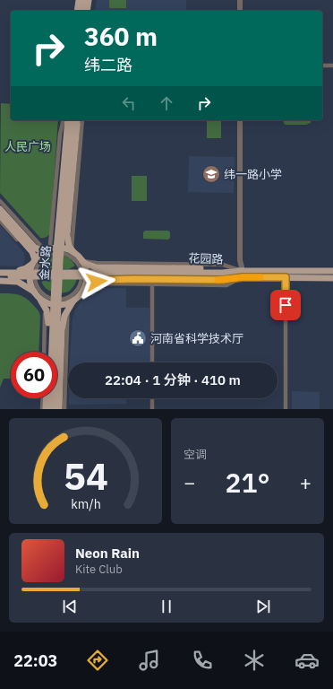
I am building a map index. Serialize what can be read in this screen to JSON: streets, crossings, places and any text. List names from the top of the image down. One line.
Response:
{"streets":{"main road":["花园路","金水路"]},"parks":["人民广场"],"places":{"school or university":["纬一路小学"],"public building":["河南省科学技术厅"]},"page":{"turn":["360 m","纬二路"],"limit":"60","trip":"22:04 · 1 分钟 · 410 m","tile":"空调","heat":["−","21°","+"],"song":["Neon Rain","Kite Club"],"tabs":"22:03","gauge":["54","km/h"]}}
